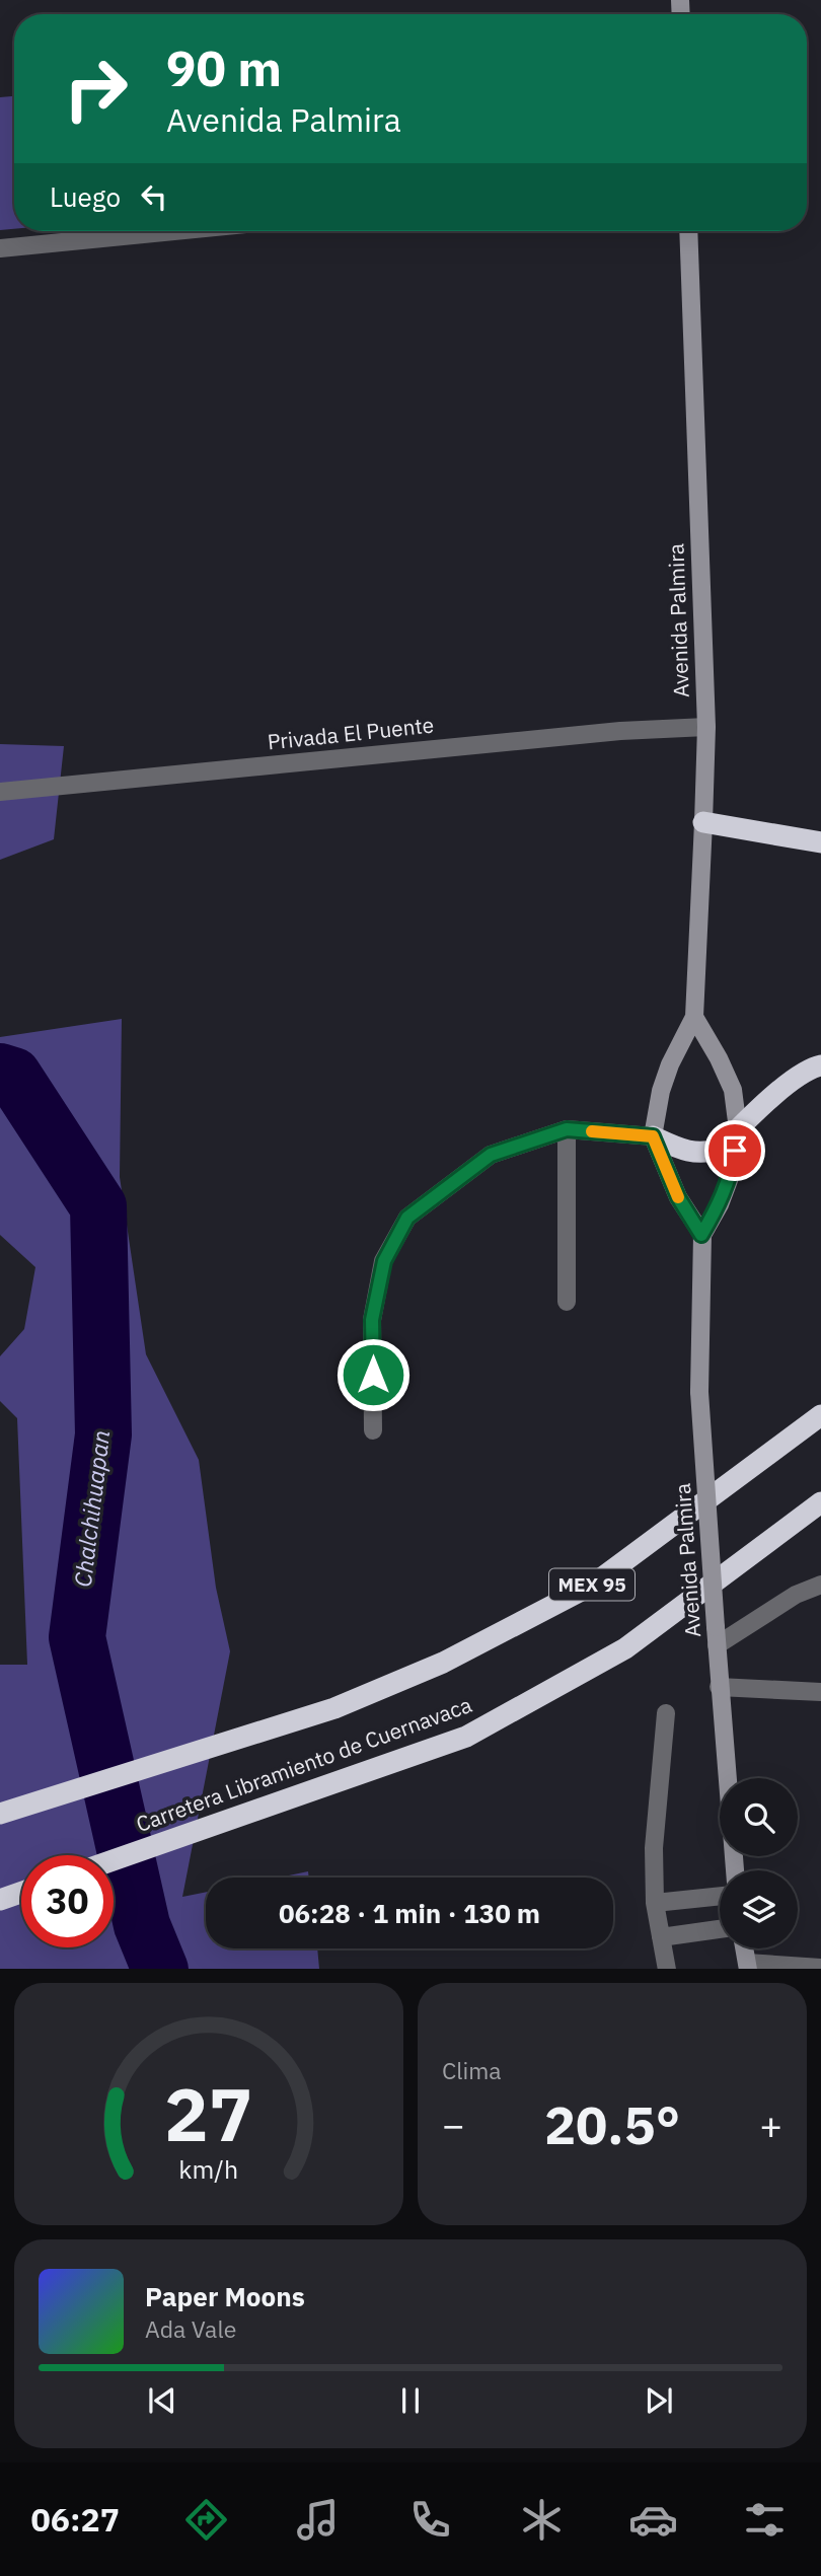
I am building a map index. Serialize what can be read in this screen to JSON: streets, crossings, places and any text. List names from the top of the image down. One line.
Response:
{"streets":{"highway":["MEX 95","Carretera Libramiento de Cuernavaca"],"main road":["Avenida Palmira"],"street":["Privada El Puente"]},"crossings":[["Avenida Palmira","Privada El Puente"]],"water":["Chalchihuapan"],"page":{"turn":["90 m","Avenida Palmira"],"then":"Luego","limit":"30","trip":"06:28 · 1 min · 130 m","tile":"Clima","heat":["−","20.5°","+"],"song":["Paper Moons","Ada Vale"],"tabs":"06:27","gauge":["27","km/h"]}}
